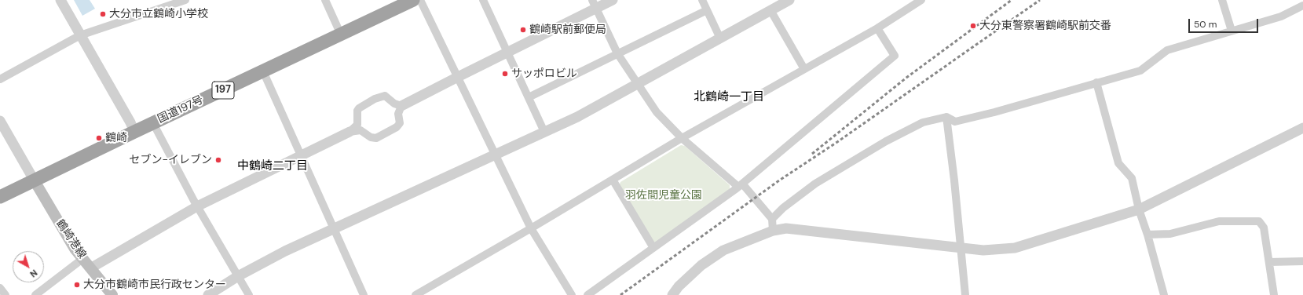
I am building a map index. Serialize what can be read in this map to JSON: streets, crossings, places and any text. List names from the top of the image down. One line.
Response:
{"streets":{"highway":["197","国道197号"],"main road":["鶴崎港線"]},"crossings":[["国道197号","鶴崎港線"]],"districts":["北鶴崎一丁目","中鶴崎二丁目"],"parks":["羽佐間児童公園"],"places":["大分市立鶴崎小学校","大分東警察署鶴崎駅前交番","鶴崎駅前郵便局","サッポロビル","鶴崎","セブン-イレブン","大分市鶴崎市民行政センター"],"scale_bar":"50 m","north":"bottom right"}
